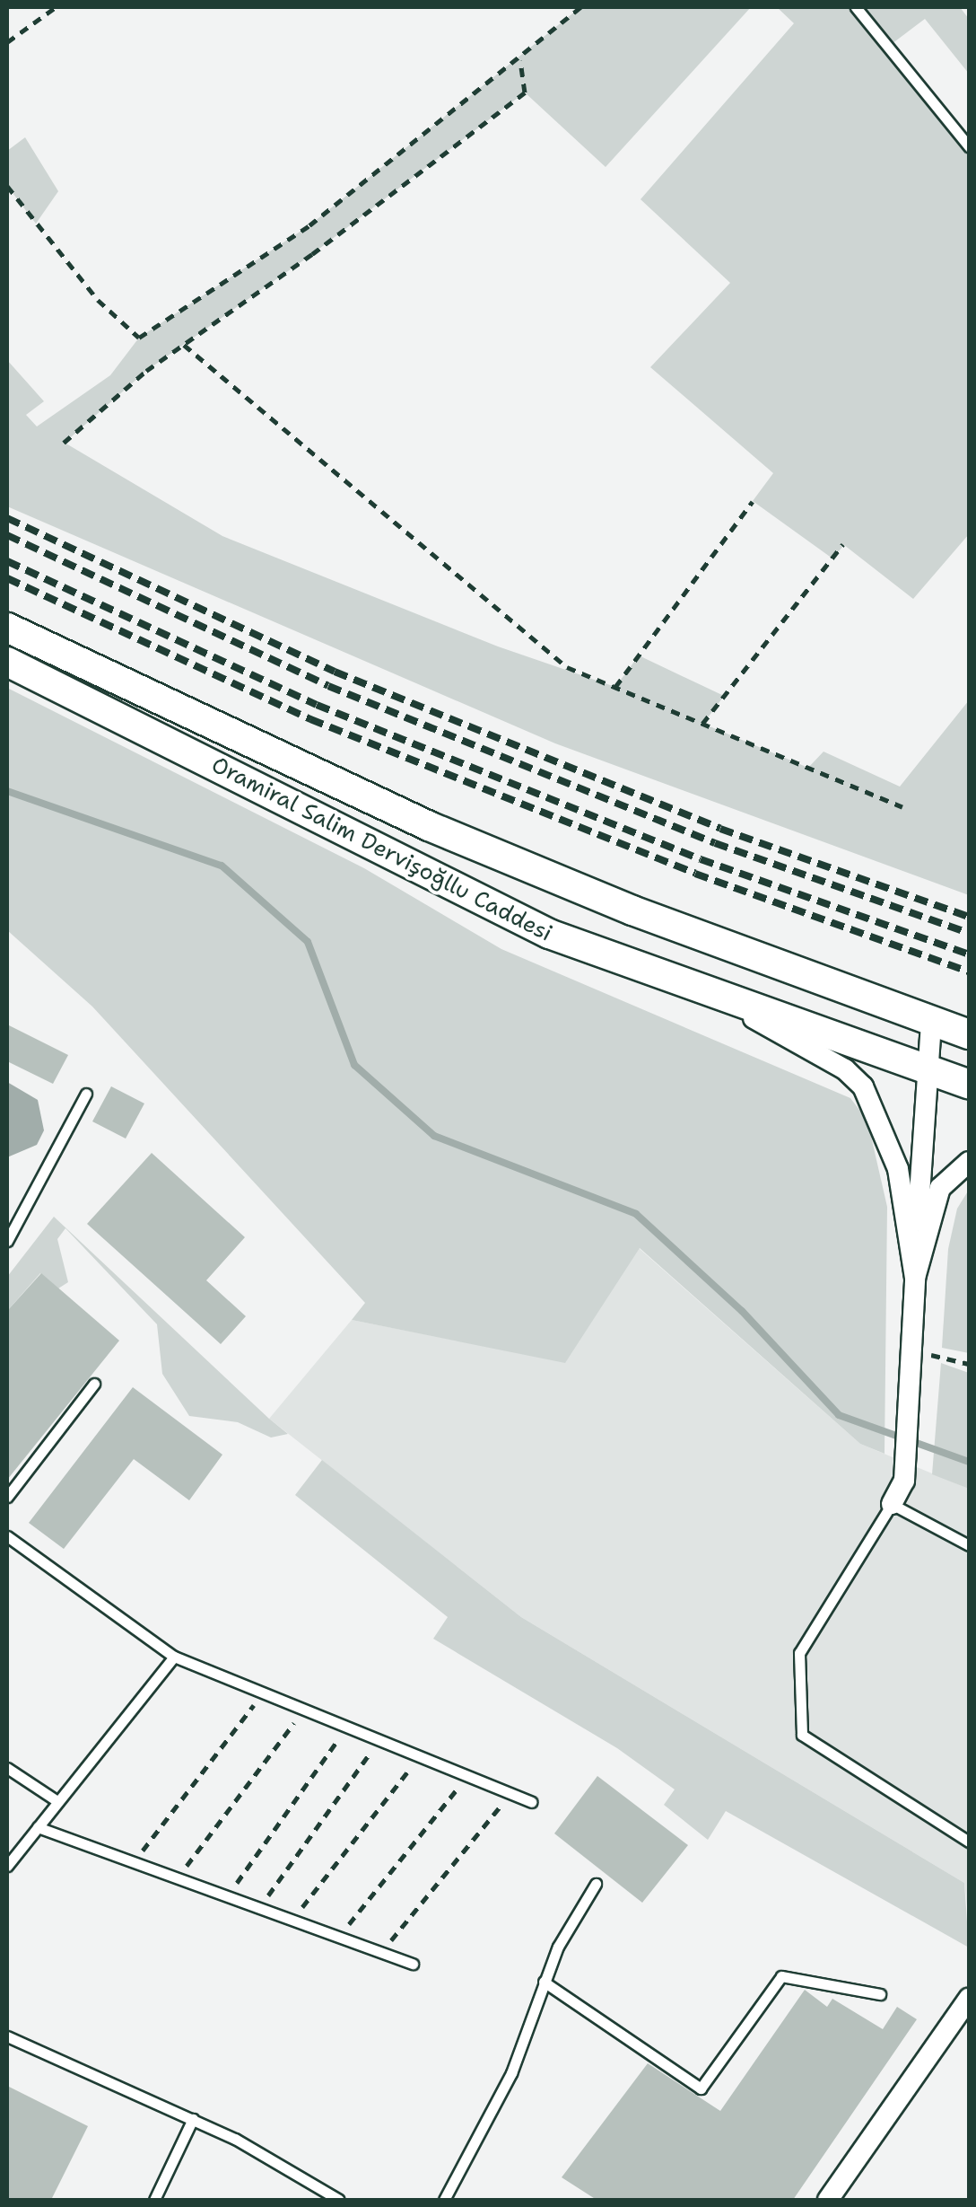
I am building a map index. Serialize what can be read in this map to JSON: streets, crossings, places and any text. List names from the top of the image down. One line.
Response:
{"streets":{"main road":["Oramiral Salim Dervişoğllu Caddesi"]}}
